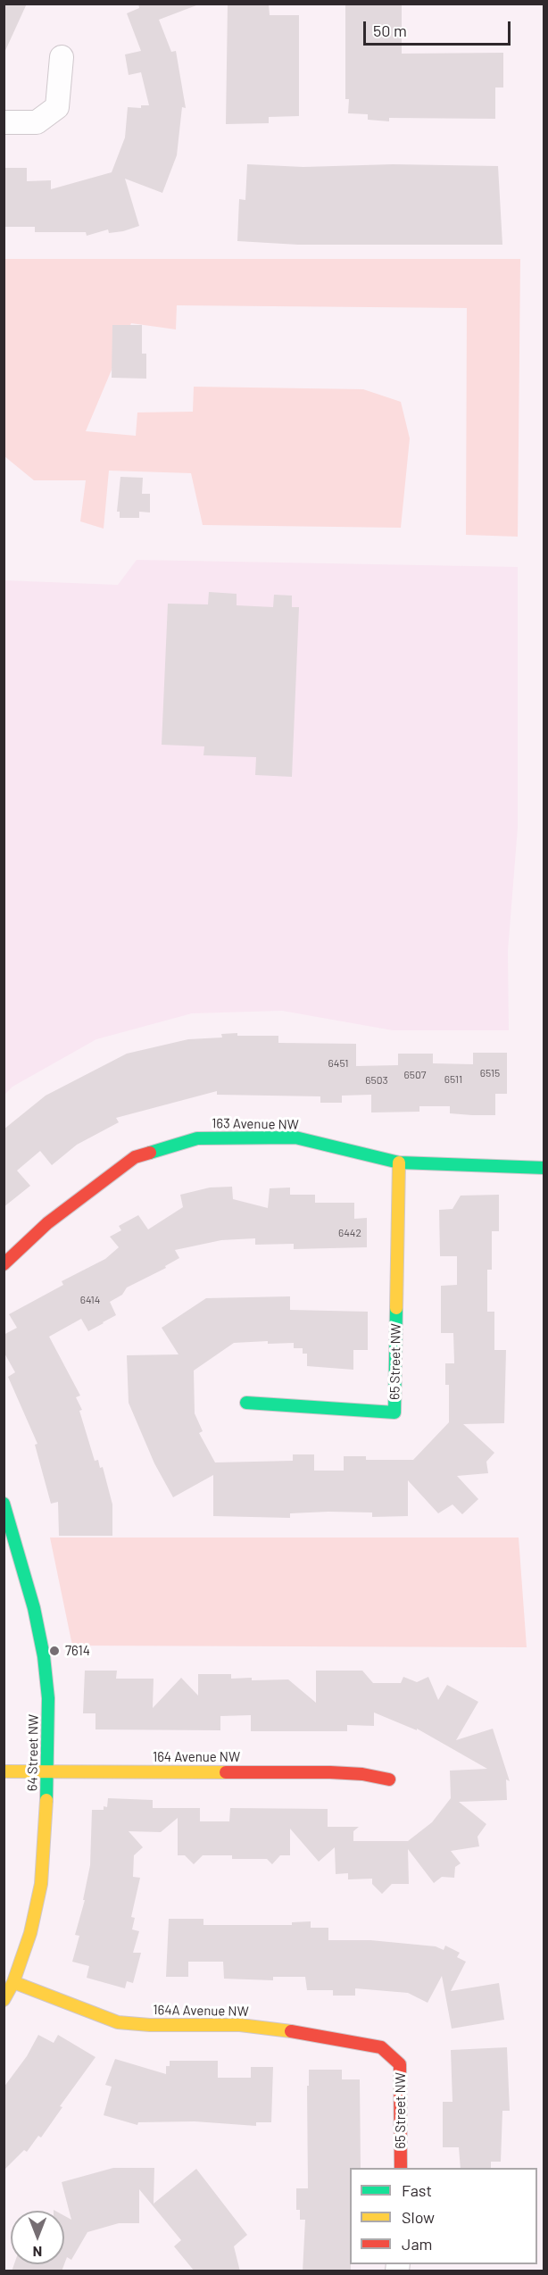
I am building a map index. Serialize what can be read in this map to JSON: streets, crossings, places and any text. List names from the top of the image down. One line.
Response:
{"streets":{"street":["163 Avenue NW","65 Street NW","64 Street NW","164 Avenue NW","164A Avenue NW"]},"crossings":[["163 Avenue NW","65 Street NW"],["65 Street NW","164A Avenue NW"],["64 Street NW","164 Avenue NW"],["64 Street NW","164A Avenue NW"]],"places":["7614"],"house_numbers":["6451","6515","6507","6511","6503","6442","6414"],"legend":["Fast","Slow","Jam"],"scale_bar":"50 m","north":"bottom"}
